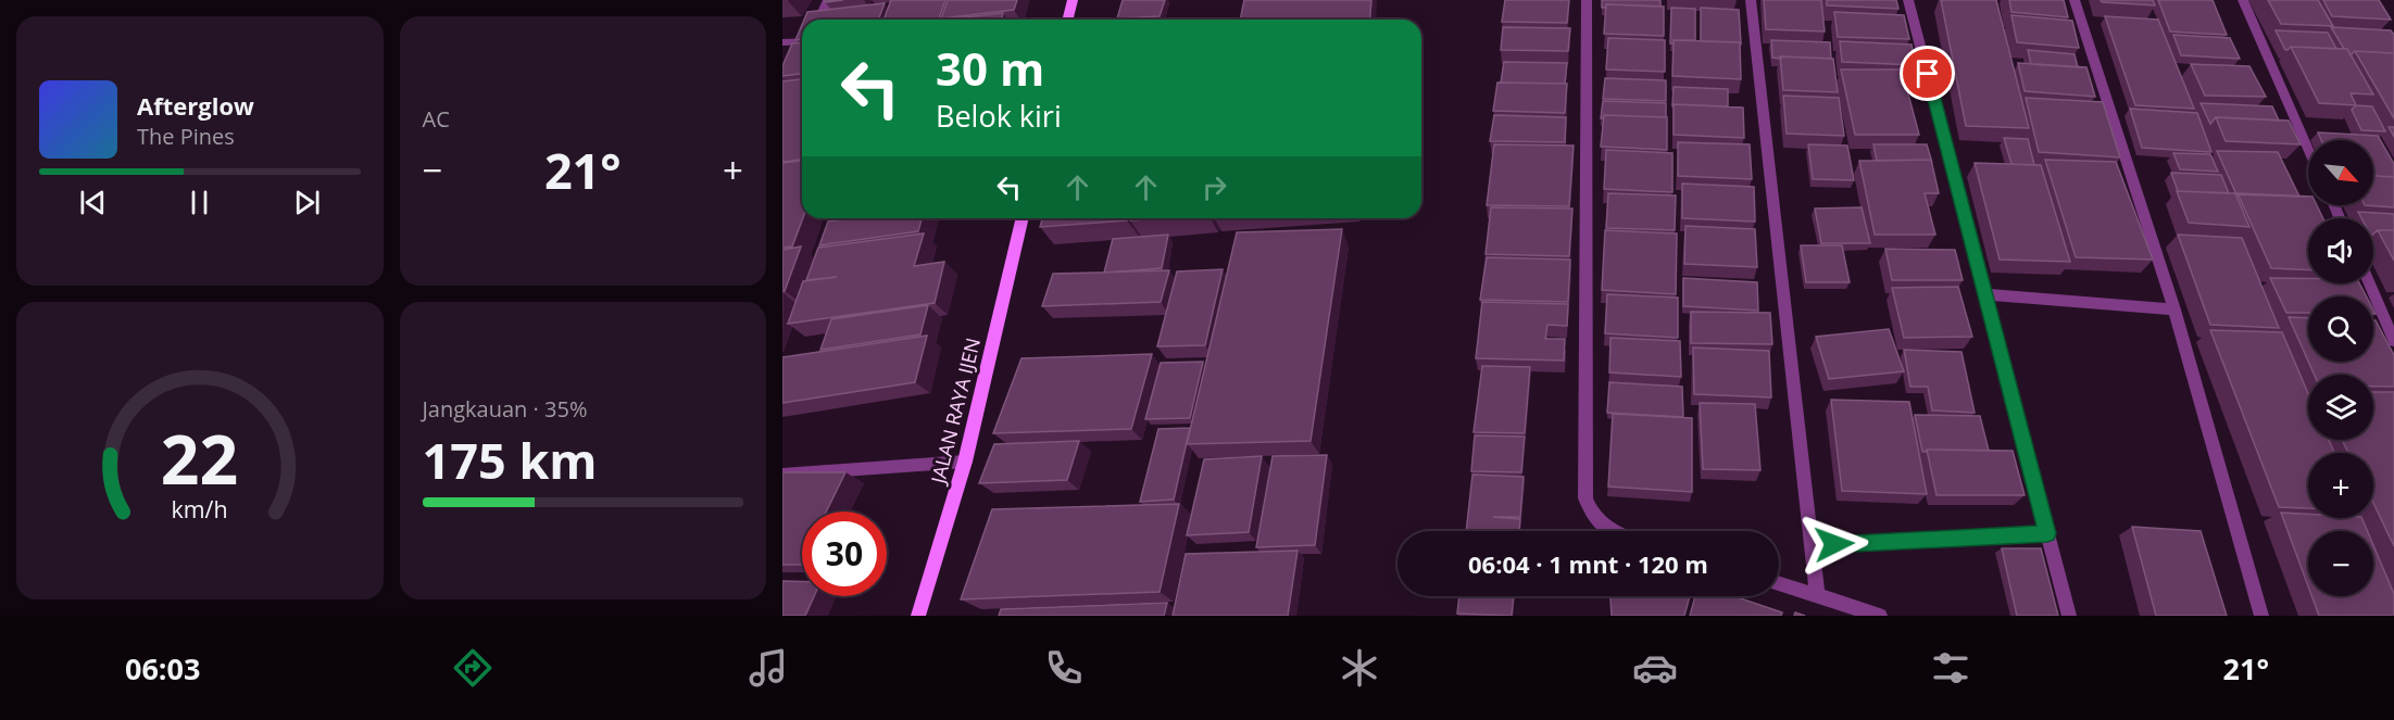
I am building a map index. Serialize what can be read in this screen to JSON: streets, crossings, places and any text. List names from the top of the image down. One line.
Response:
{"streets":{"street":["JALAN RAYA IJEN"]},"north":"bottom right","page":{"tile":["AC",["Jangkauan · 35%","175 km"]],"turn":["30 m","Belok kiri"],"song":["Afterglow","The Pines"],"map_buttons":["+","−"],"heat":["−","21°","+"],"limit":"30","trip":"06:04 · 1 mnt · 120 m","tabs":["06:03","21°"],"gauge":["22","km/h"]}}
